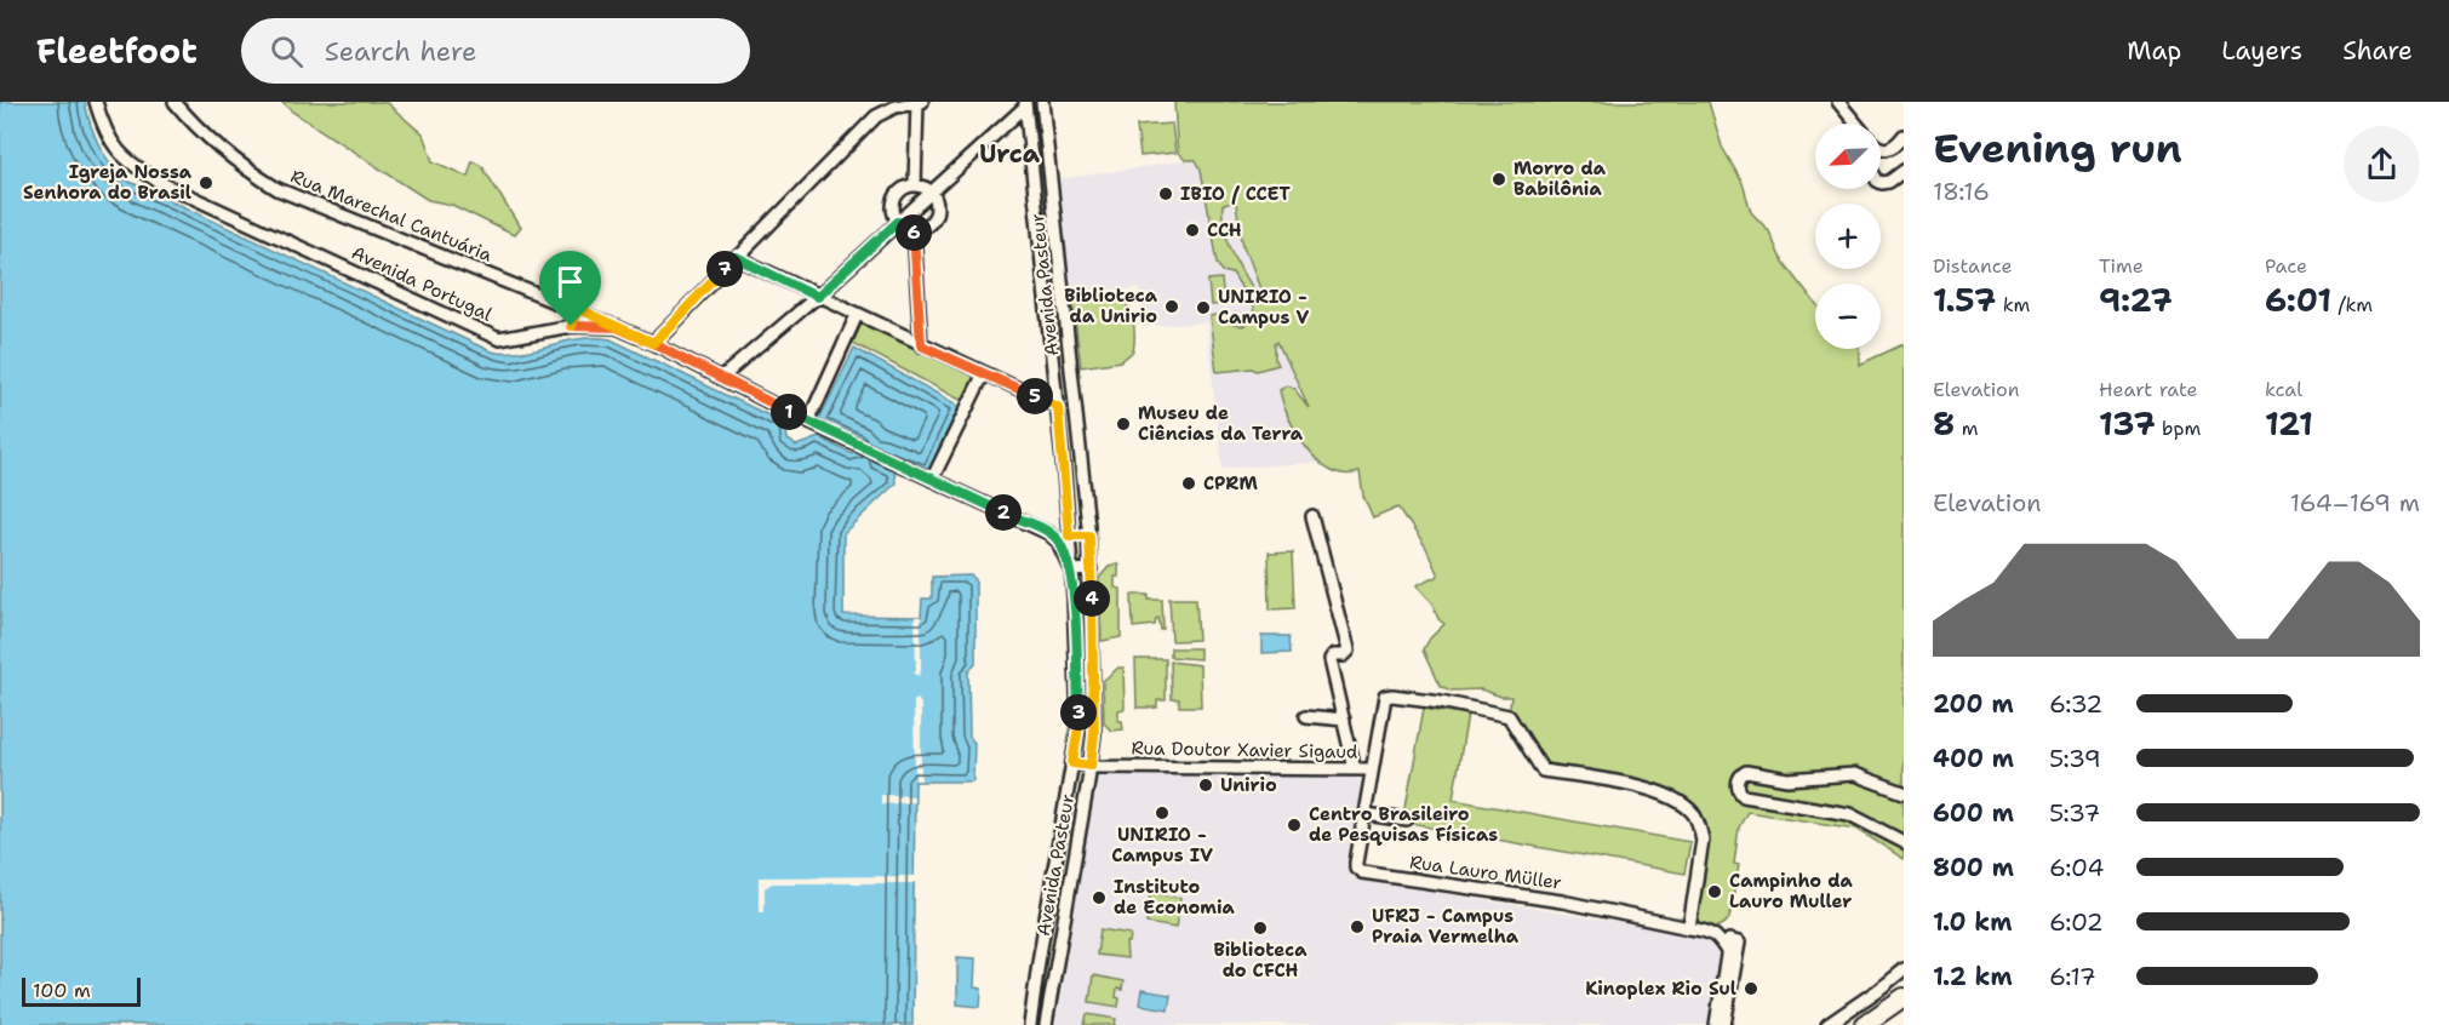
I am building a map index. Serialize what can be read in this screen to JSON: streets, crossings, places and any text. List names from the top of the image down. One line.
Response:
{"streets":{"street":["Rua Marechal Cantuária","Avenida Portugal","Avenida Pasteur","Rua Doutor Xavier Sigaud","Rua Lauro Müller"]},"crossings":[["Rua Marechal Cantuária","Avenida Portugal"],["Avenida Portugal","Avenida Pasteur"],["Avenida Pasteur","Rua Doutor Xavier Sigaud"],["Rua Doutor Xavier Sigaud","Rua Lauro Müller"]],"districts":["Urca"],"places":["Morro da Babilônia","Igreja Nossa Senhora do Brasil","IBIO / CCET","CCH","Biblioteca da Unirio","UNIRIO - Campus V","Museu de Ciências da Terra","CPRM","Unirio","UNIRIO - Campus IV","Centro Brasileiro de Pesquisas Físicas","Campinho da Lauro Muller","Instituto de Economia","UFRJ - Campus Praia Vermelha","Biblioteca do CFCH","Kinoplex Rio Sul"],"scale_bar":"100 m","north":"bottom left","page":{"header":"Fleetfoot","search":"Search here","nav":["Map","Layers","Share"],"heading":["Evening run","18:16"],"map_buttons":["+","−"],"pins":["6","7","5","1","2","4","3"],"stats":[["Distance","1.57 km"],["Time","9:27"],["Pace","6:01 /km"],["Elevation","8 m"],["Heart rate","137 bpm"],["kcal","121"]],"chart":["Elevation","164–169 m"],"list":[{"name":"200 m","note":"6:32"},{"name":"400 m","note":"5:39"},{"name":"600 m","note":"5:37"},{"name":"800 m","note":"6:04"},{"name":"1.0 km","note":"6:02"},{"name":"1.2 km","note":"6:17"}],"scale":"100 m"}}
